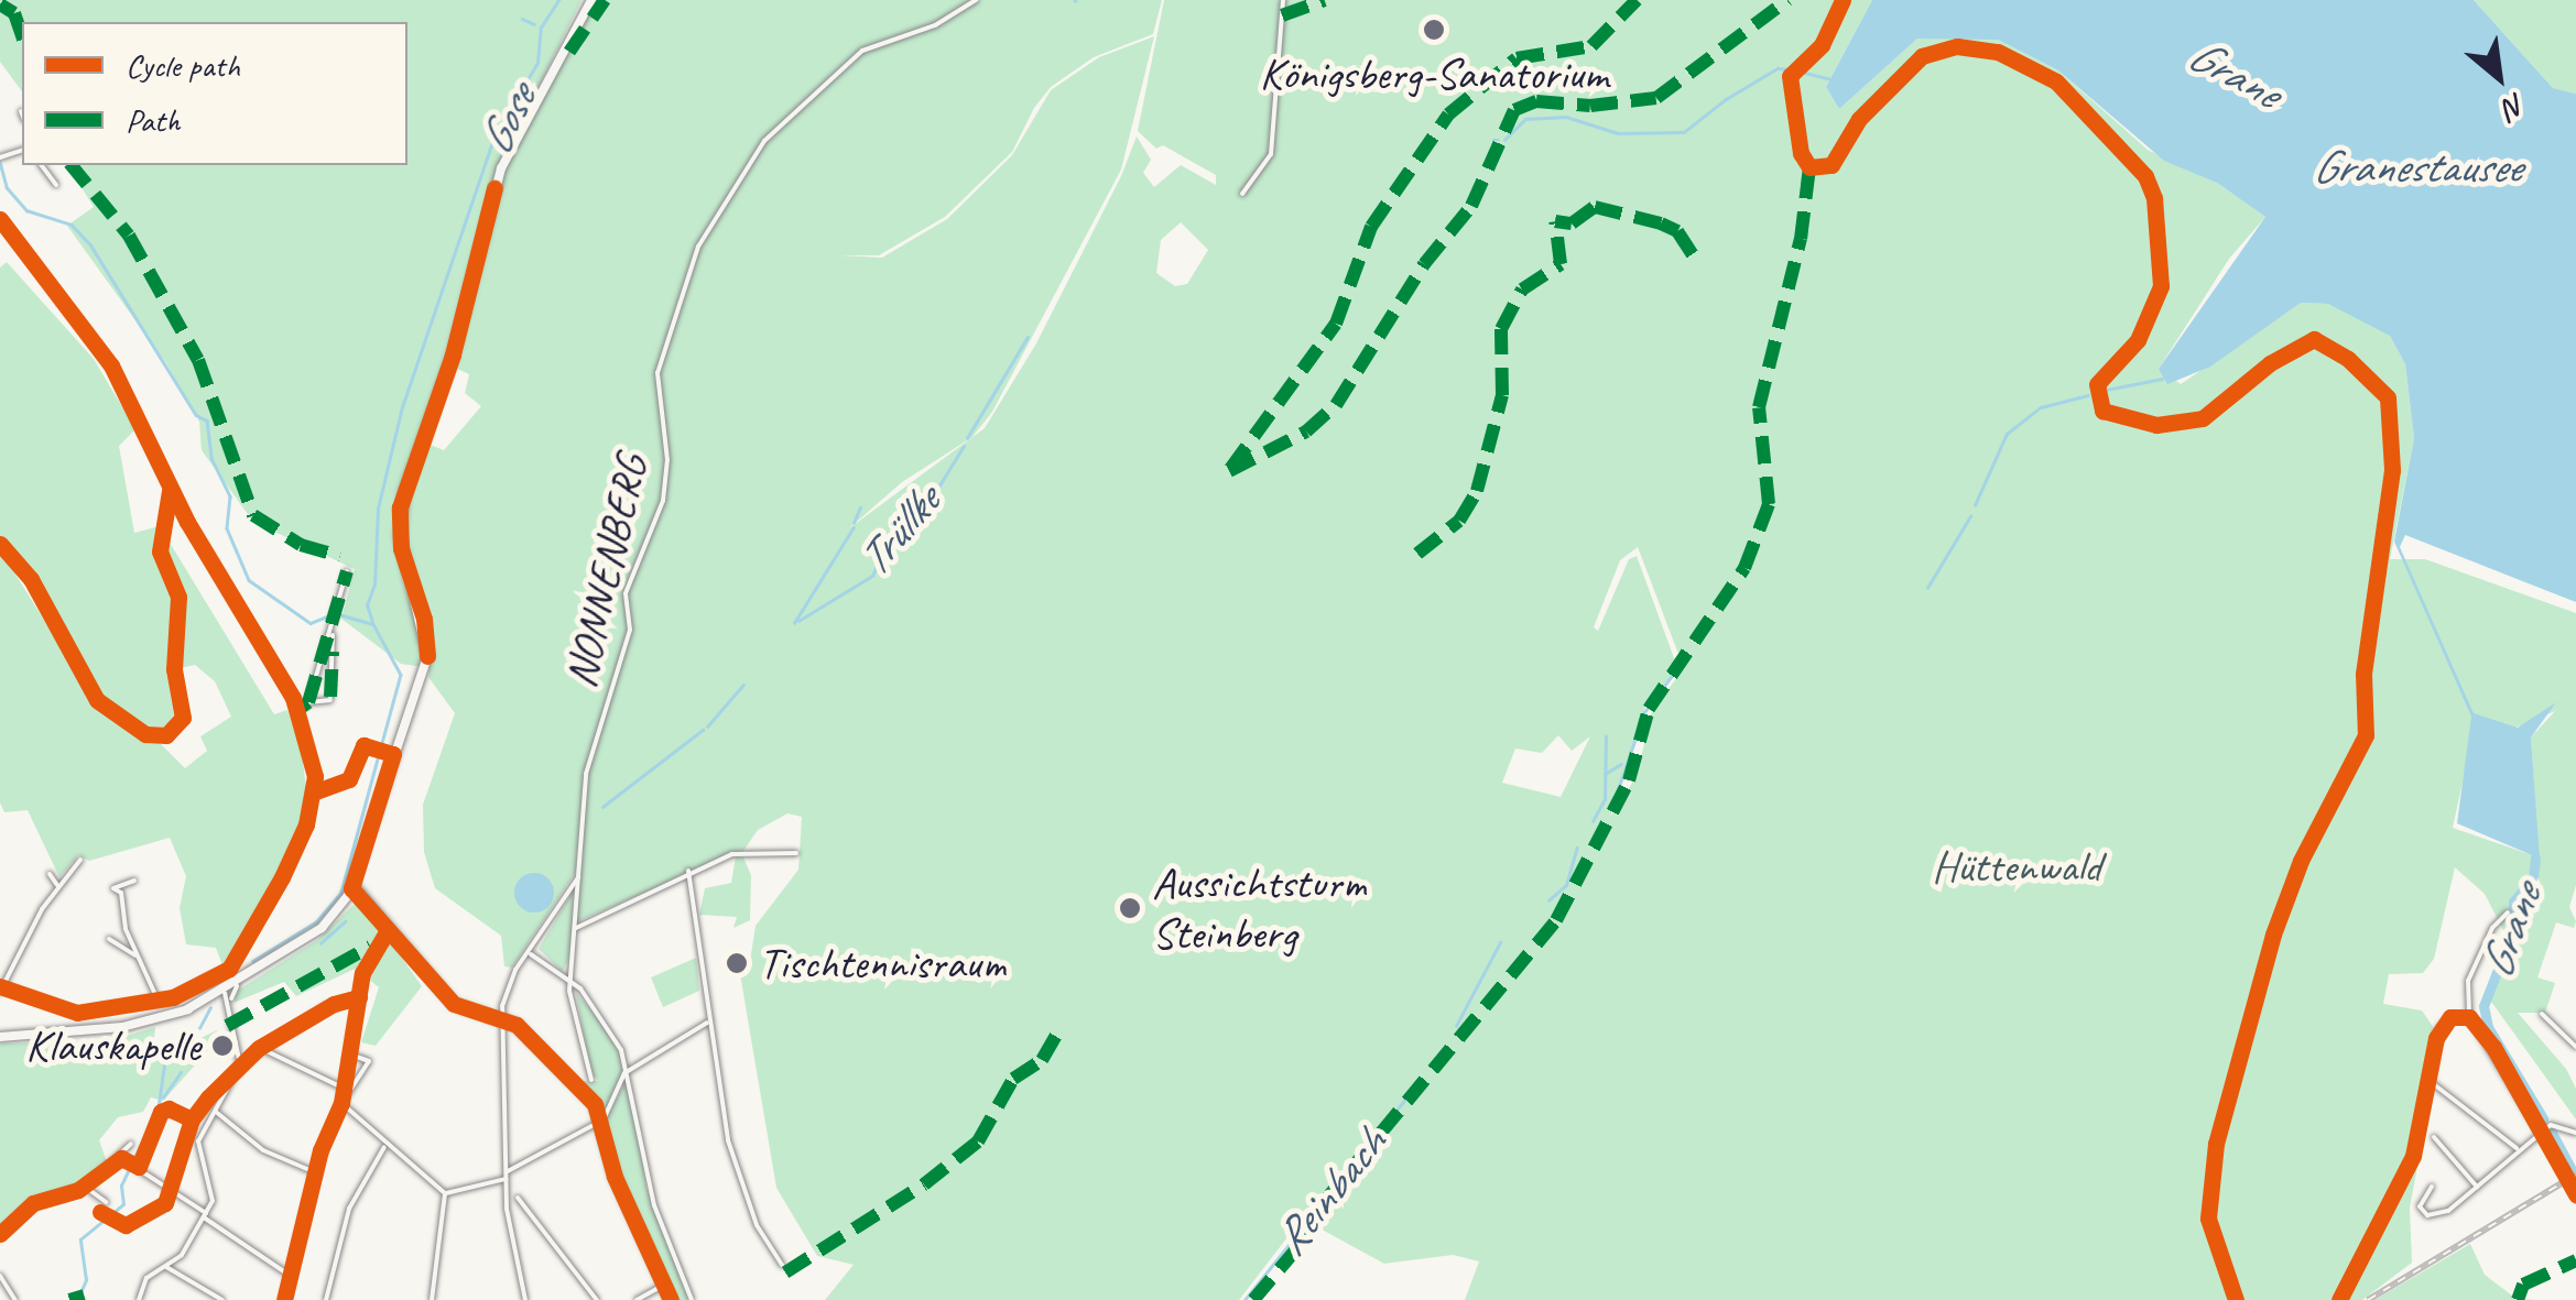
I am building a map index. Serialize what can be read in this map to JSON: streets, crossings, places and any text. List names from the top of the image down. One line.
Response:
{"streets":{"street":["NONNENBERG"]},"water":["Grane","Gose","Granestausee","Trüllke","Reinbach"],"parks":["Hüttenwald"],"places":["Königsberg-Sanatorium","Aussichtsturm Steinberg","Tischtennisraum","Klauskapelle"],"legend":["Cycle path","Path"],"north":"bottom right"}
